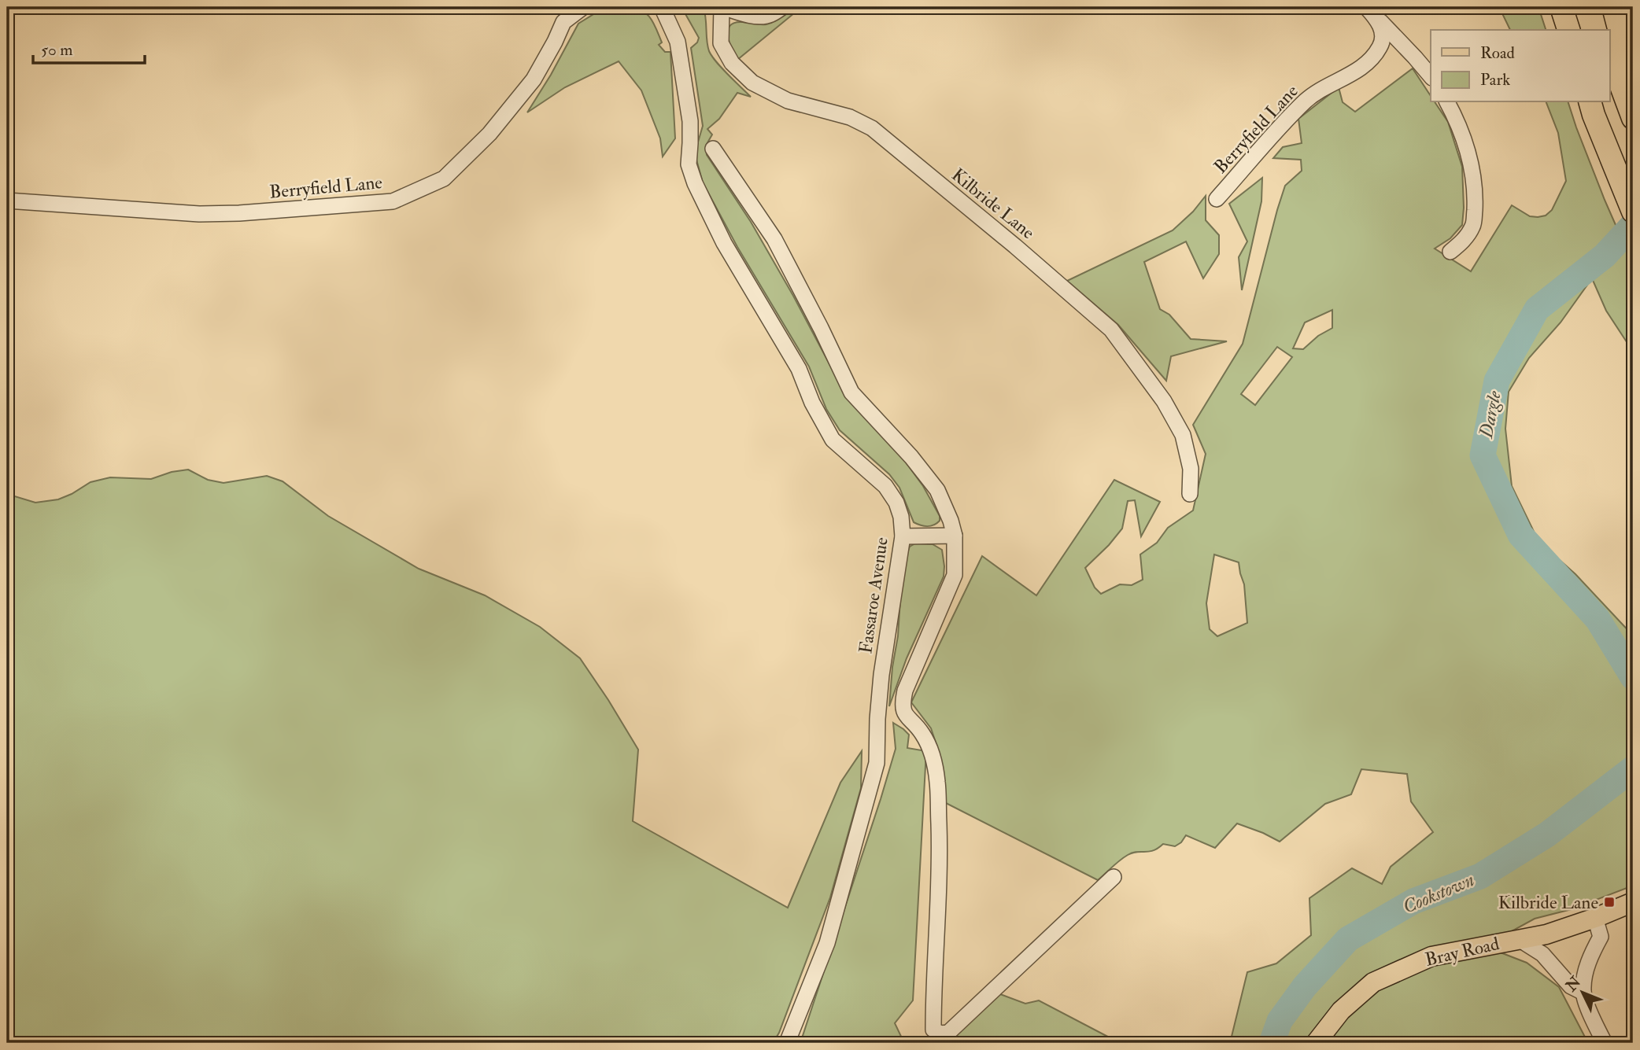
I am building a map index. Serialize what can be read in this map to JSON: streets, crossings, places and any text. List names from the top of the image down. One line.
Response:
{"streets":{"main road":["Bray Road"],"street":["Berryfield Lane","Kilbride Lane","Fassaroe Avenue"]},"water":["Dargle","Cookstown"],"places":{"transit":["Kilbride Lane"]},"legend":["Road","Park"],"scale_bar":"50 m","north":"top left"}
